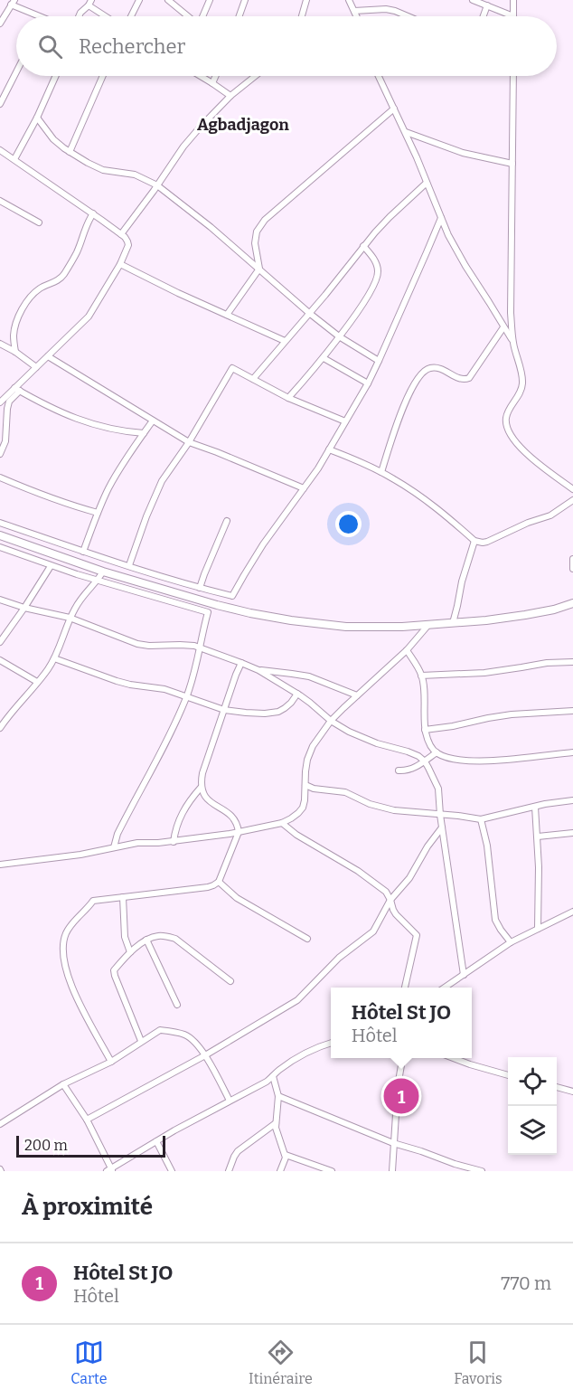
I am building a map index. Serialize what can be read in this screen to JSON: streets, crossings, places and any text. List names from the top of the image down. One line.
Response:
{"districts":["Agbadjagon"],"scale_bar":"200 m","page":{"search":"Rechercher","popup":["Hôtel St JO","Hôtel"],"pins":"1","scale":"200 m","heading":"À proximité","list":[{"mark":"1","name":"Hôtel St JO","note":"Hôtel","value":"770 m"}],"nav":["Carte","Itinéraire","Favoris"]}}
